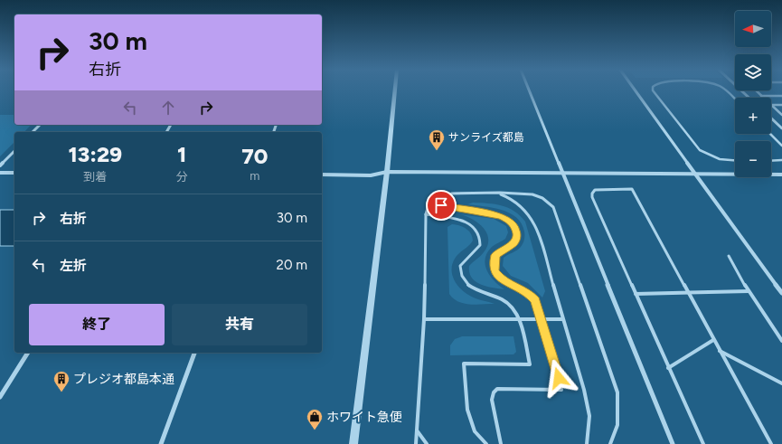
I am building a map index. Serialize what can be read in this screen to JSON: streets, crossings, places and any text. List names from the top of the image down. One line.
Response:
{"places":{"building":["サンライズ都島","プレジオ都島本通"],"shop":["ホワイト急便"]},"north":"left","page":{"map_buttons":["+","−"],"turn":["30 m","右折"],"eta":["13:29","到着","1","分","70","m"],"list":[{"name":"右折","value":"30 m"},{"name":"左折","value":"20 m"}],"buttons":["終了","共有"]}}
